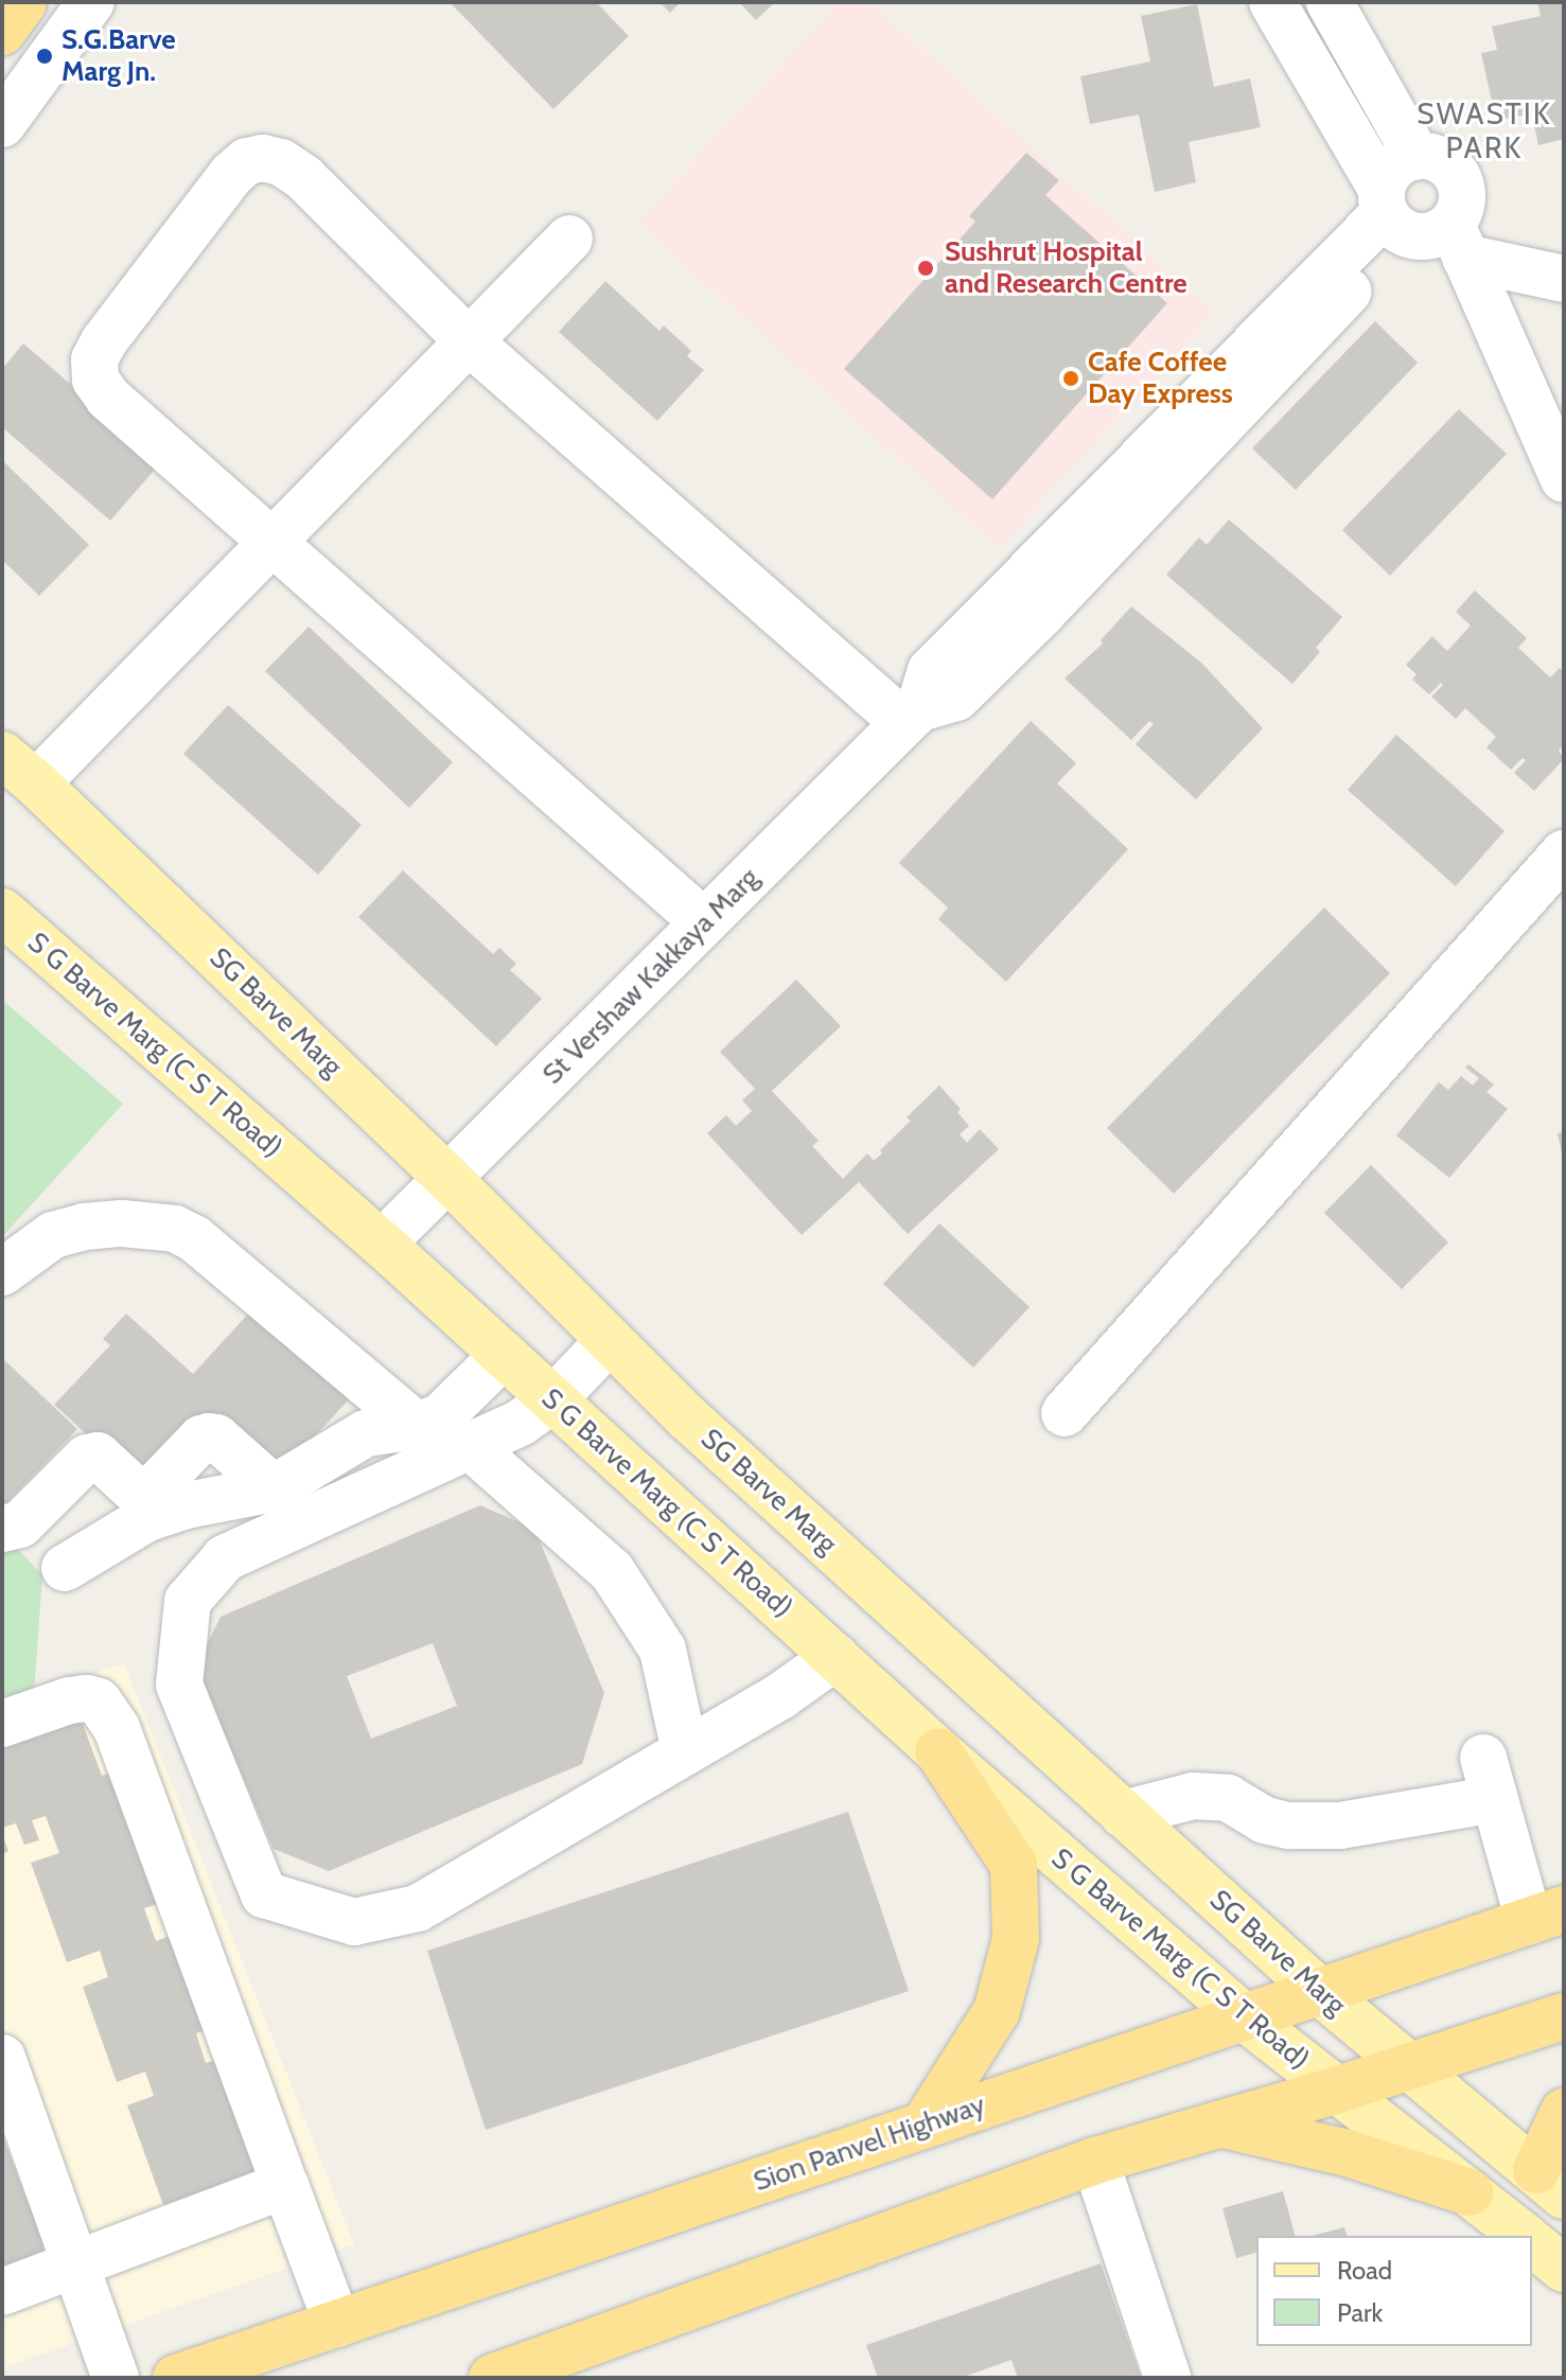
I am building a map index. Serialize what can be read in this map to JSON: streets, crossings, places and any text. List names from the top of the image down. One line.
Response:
{"streets":{"highway":["Sion Panvel Highway"],"main road":["SG Barve Marg","S G Barve Marg (C S T Road)"],"street":["St Vershaw Kakkaya Marg"]},"crossings":[["St Vershaw Kakkaya Marg","SG Barve Marg"],["St Vershaw Kakkaya Marg","S G Barve Marg (C S T Road)"],["SG Barve Marg","Sion Panvel Highway"],["S G Barve Marg (C S T Road)","Sion Panvel Highway"]],"districts":["SWASTIK PARK"],"places":["S.G.Barve Marg Jn.","Sushrut Hospital and Research Centre","Cafe Coffee Day Express"],"legend":["Road","Park"]}
